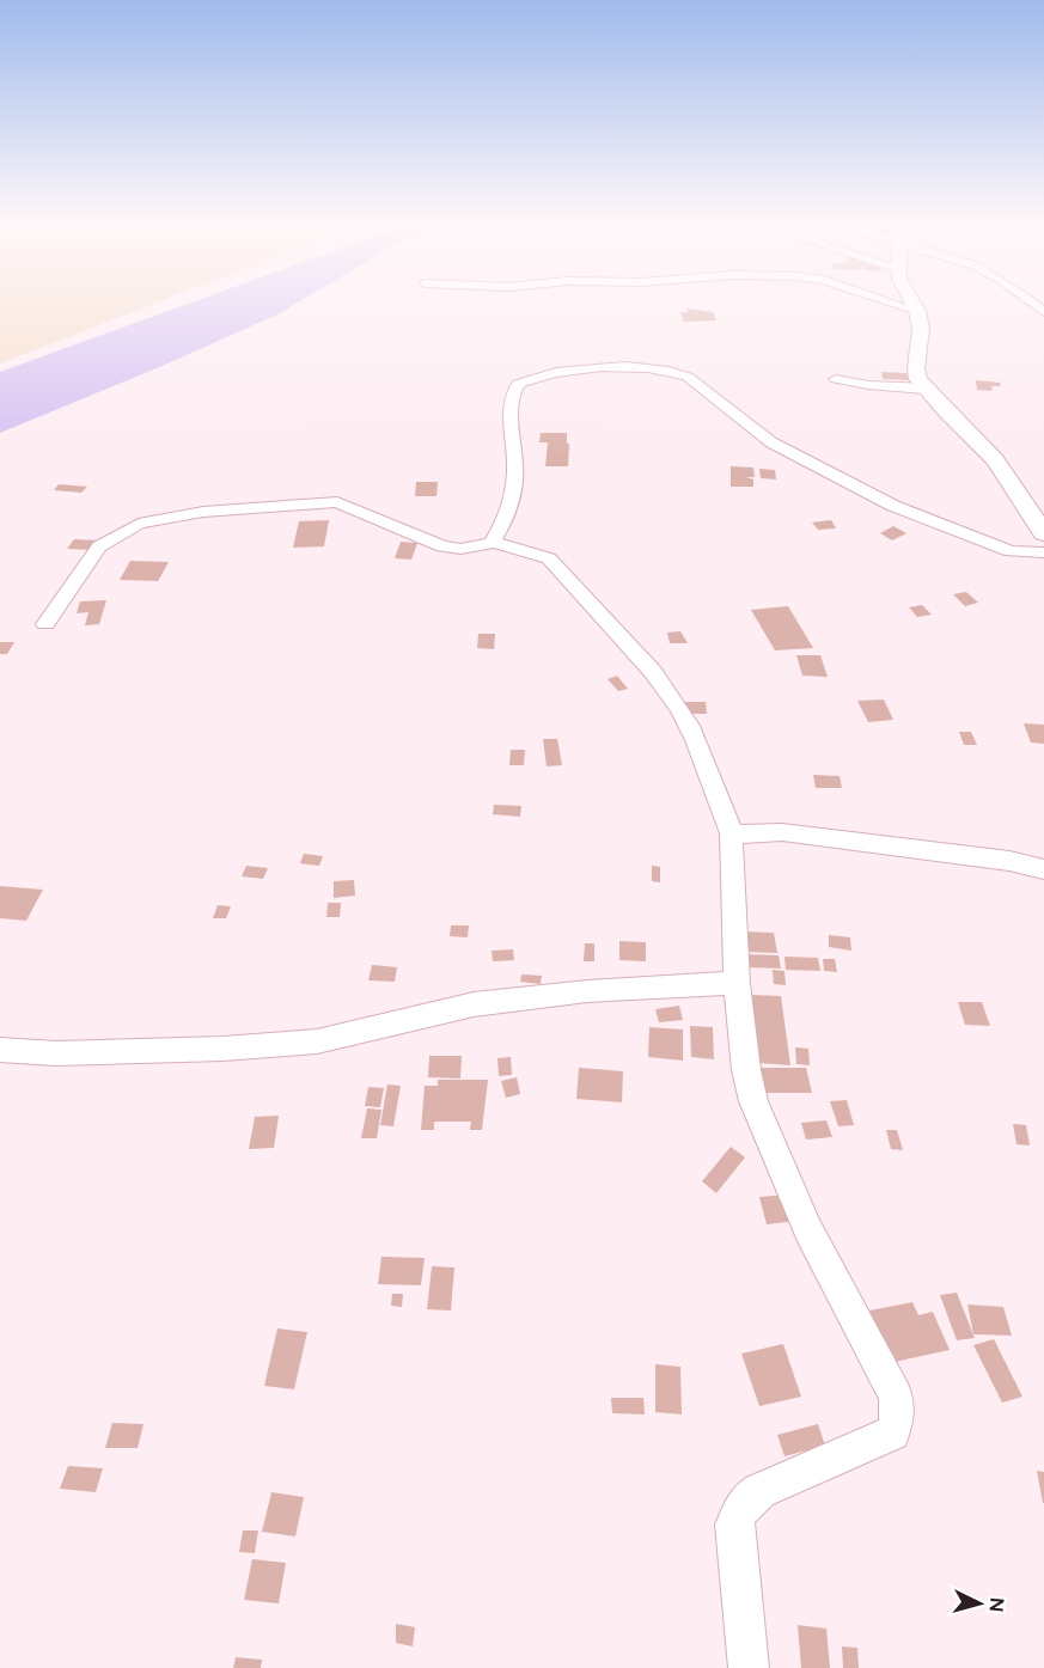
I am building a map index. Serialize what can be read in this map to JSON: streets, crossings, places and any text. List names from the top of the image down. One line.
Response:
{"north":"right"}
